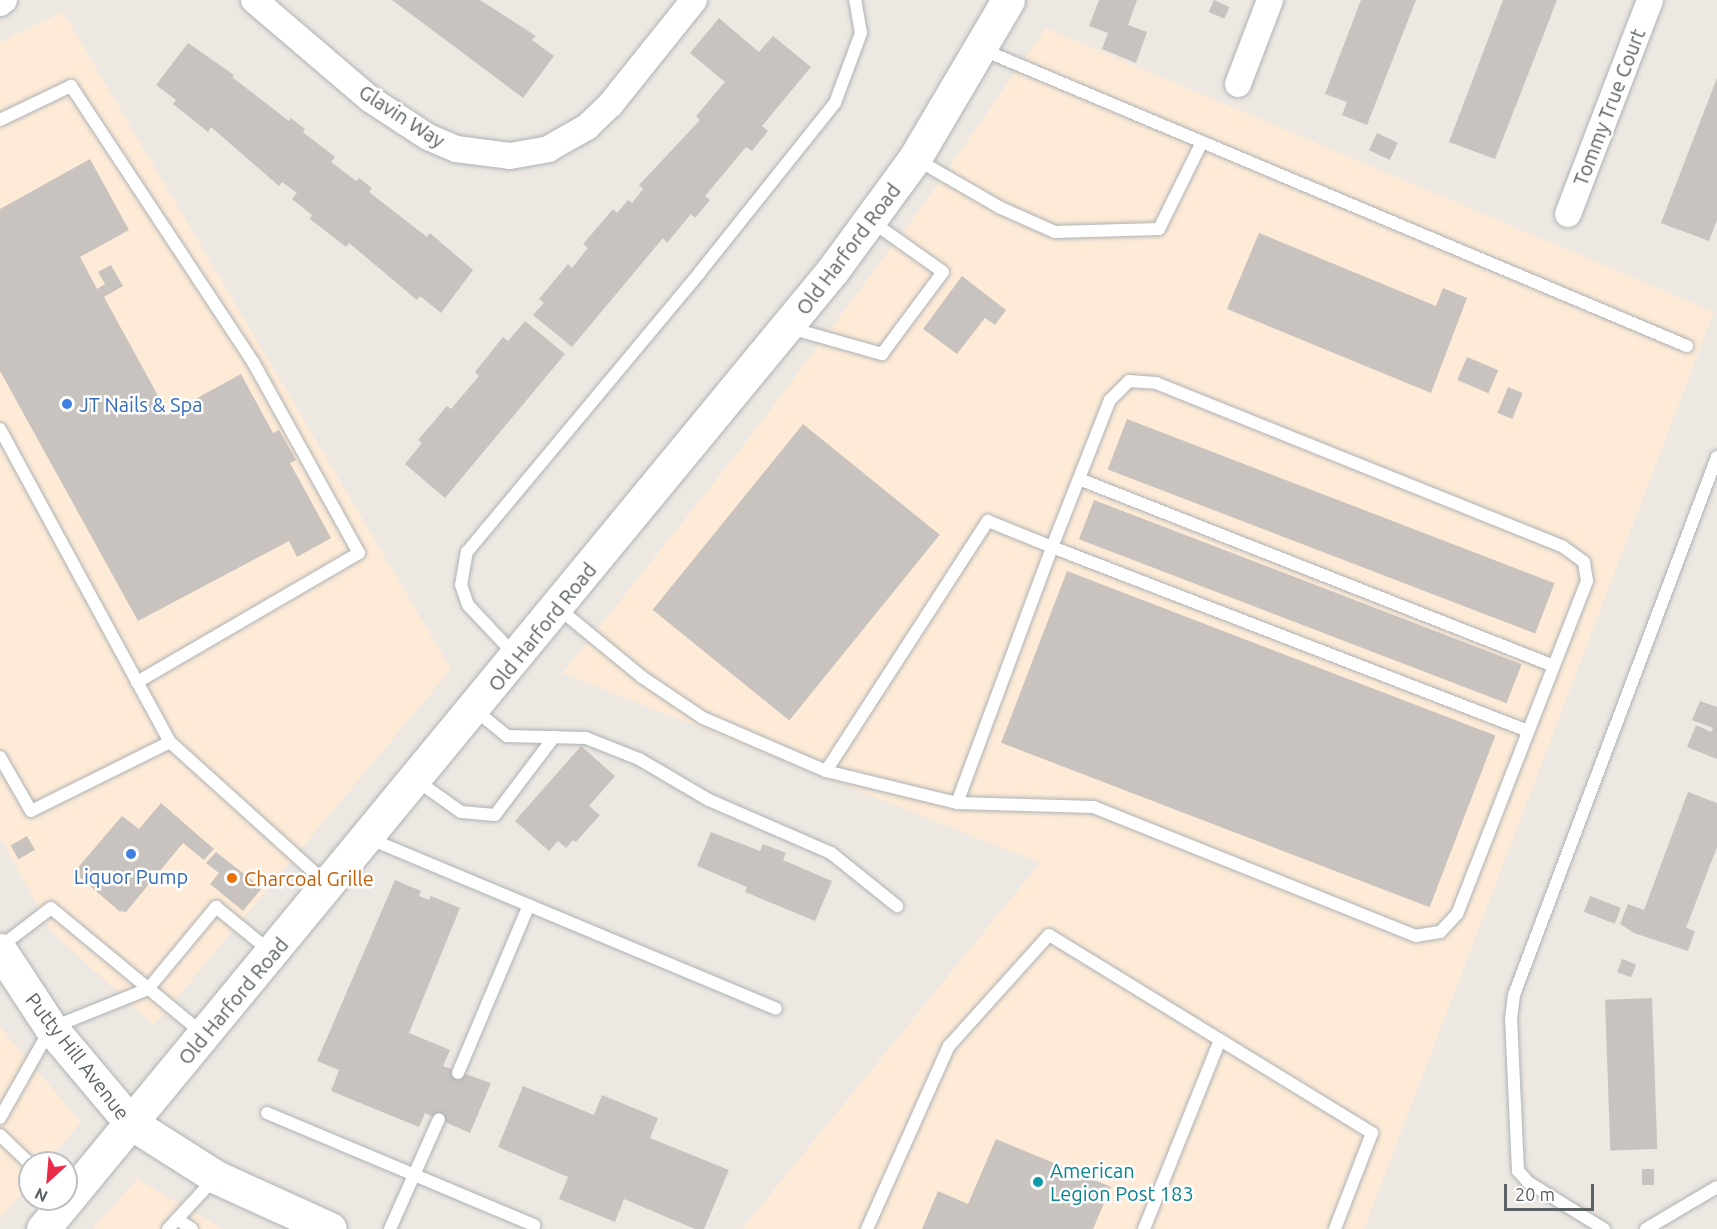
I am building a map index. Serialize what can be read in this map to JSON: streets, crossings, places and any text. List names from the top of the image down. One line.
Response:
{"streets":{"street":["Tommy True Court","Glavin Way","Old Harford Road","Putty Hill Avenue"]},"crossings":[["Old Harford Road","Putty Hill Avenue"]],"places":["JT Nails & Spa","Liquor Pump","Charcoal Grille","American Legion Post 183"],"scale_bar":"20 m","north":"bottom left"}
